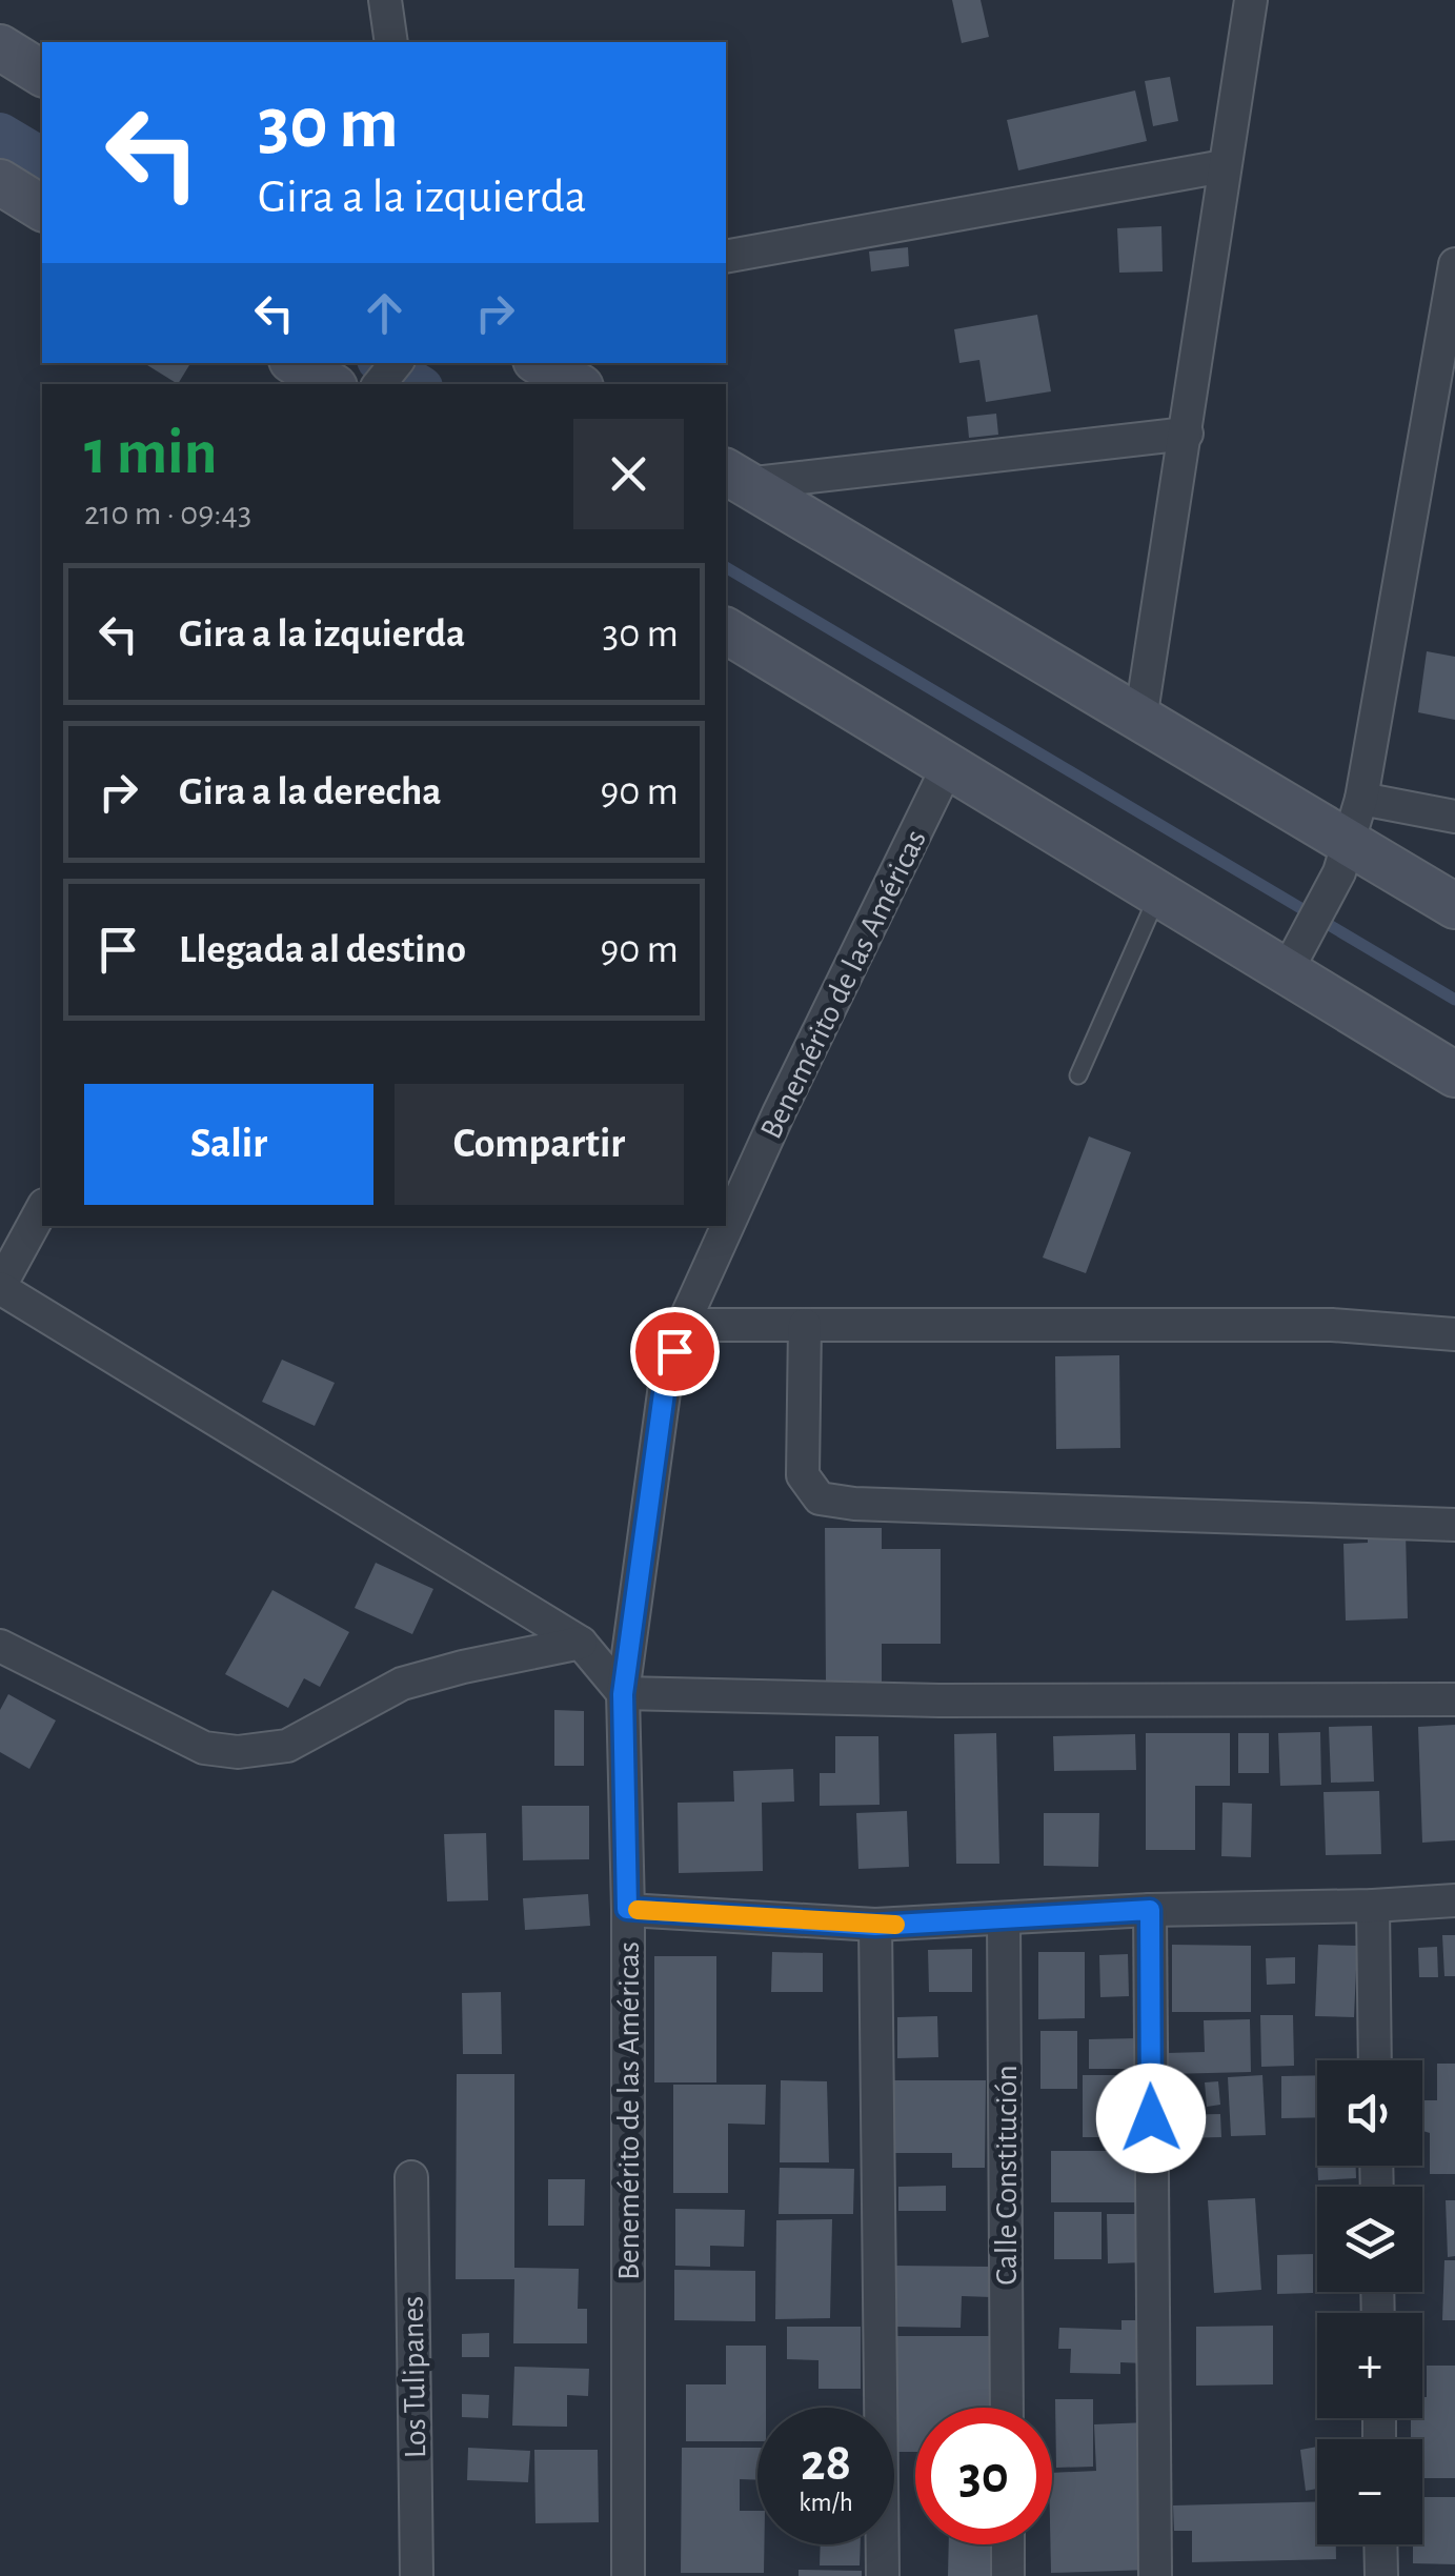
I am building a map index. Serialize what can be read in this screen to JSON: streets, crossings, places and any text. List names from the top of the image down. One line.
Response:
{"streets":{"street":["Benemérito de las Américas","Calle Constitución","Los Tulipanes"]},"page":{"turn":["30 m","Gira a la izquierda"],"heading":["1 min","210 m · 09:43"],"list":[{"name":"Gira a la izquierda","value":"30 m"},{"name":"Gira a la derecha","value":"90 m"},{"name":"Llegada al destino","value":"90 m"}],"buttons":["Salir","Compartir"],"map_buttons":["+","−"],"speed":"28 km/h","limit":"30"}}
